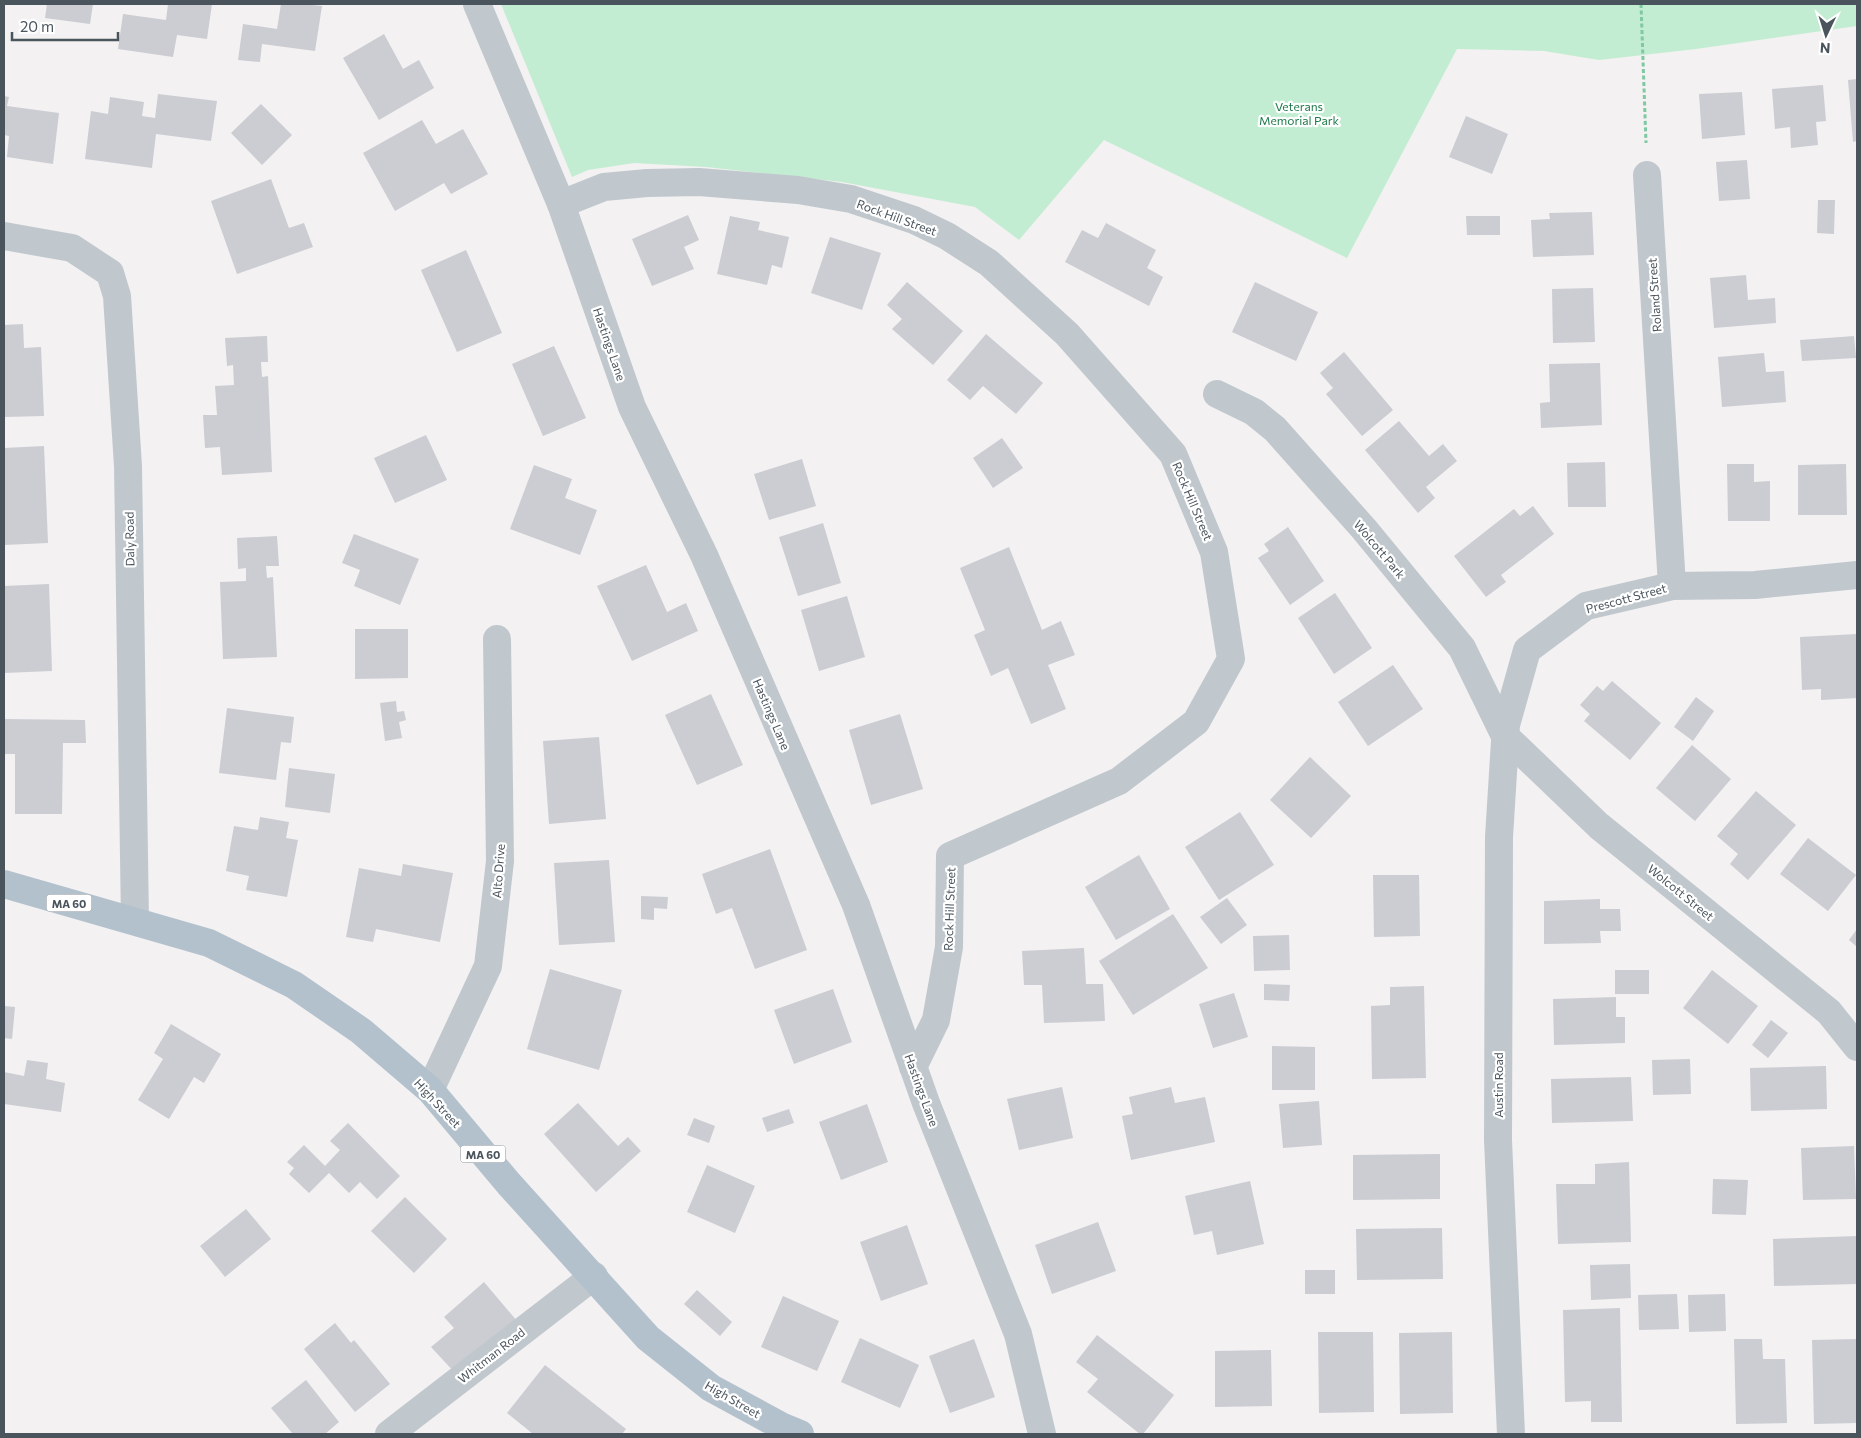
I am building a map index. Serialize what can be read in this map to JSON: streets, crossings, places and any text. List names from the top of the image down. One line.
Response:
{"streets":{"main road":["MA 60","High Street"],"street":["Rock Hill Street","Roland Street","Hastings Lane","Daly Road","Wolcott Park","Prescott Street","Alto Drive","Wolcott Street","Austin Road","Whitman Road"]},"crossings":[["Rock Hill Street","Hastings Lane"],["Roland Street","Prescott Street"],["Daly Road","High Street"],["Wolcott Park","Prescott Street"],["Wolcott Park","Wolcott Street"],["Wolcott Park","Austin Road"],["Prescott Street","Wolcott Street"],["Prescott Street","Austin Road"],["Alto Drive","High Street"],["Wolcott Street","Austin Road"],["High Street","Whitman Road"]],"parks":["Veterans Memorial Park"],"scale_bar":"20 m","north":"bottom"}
